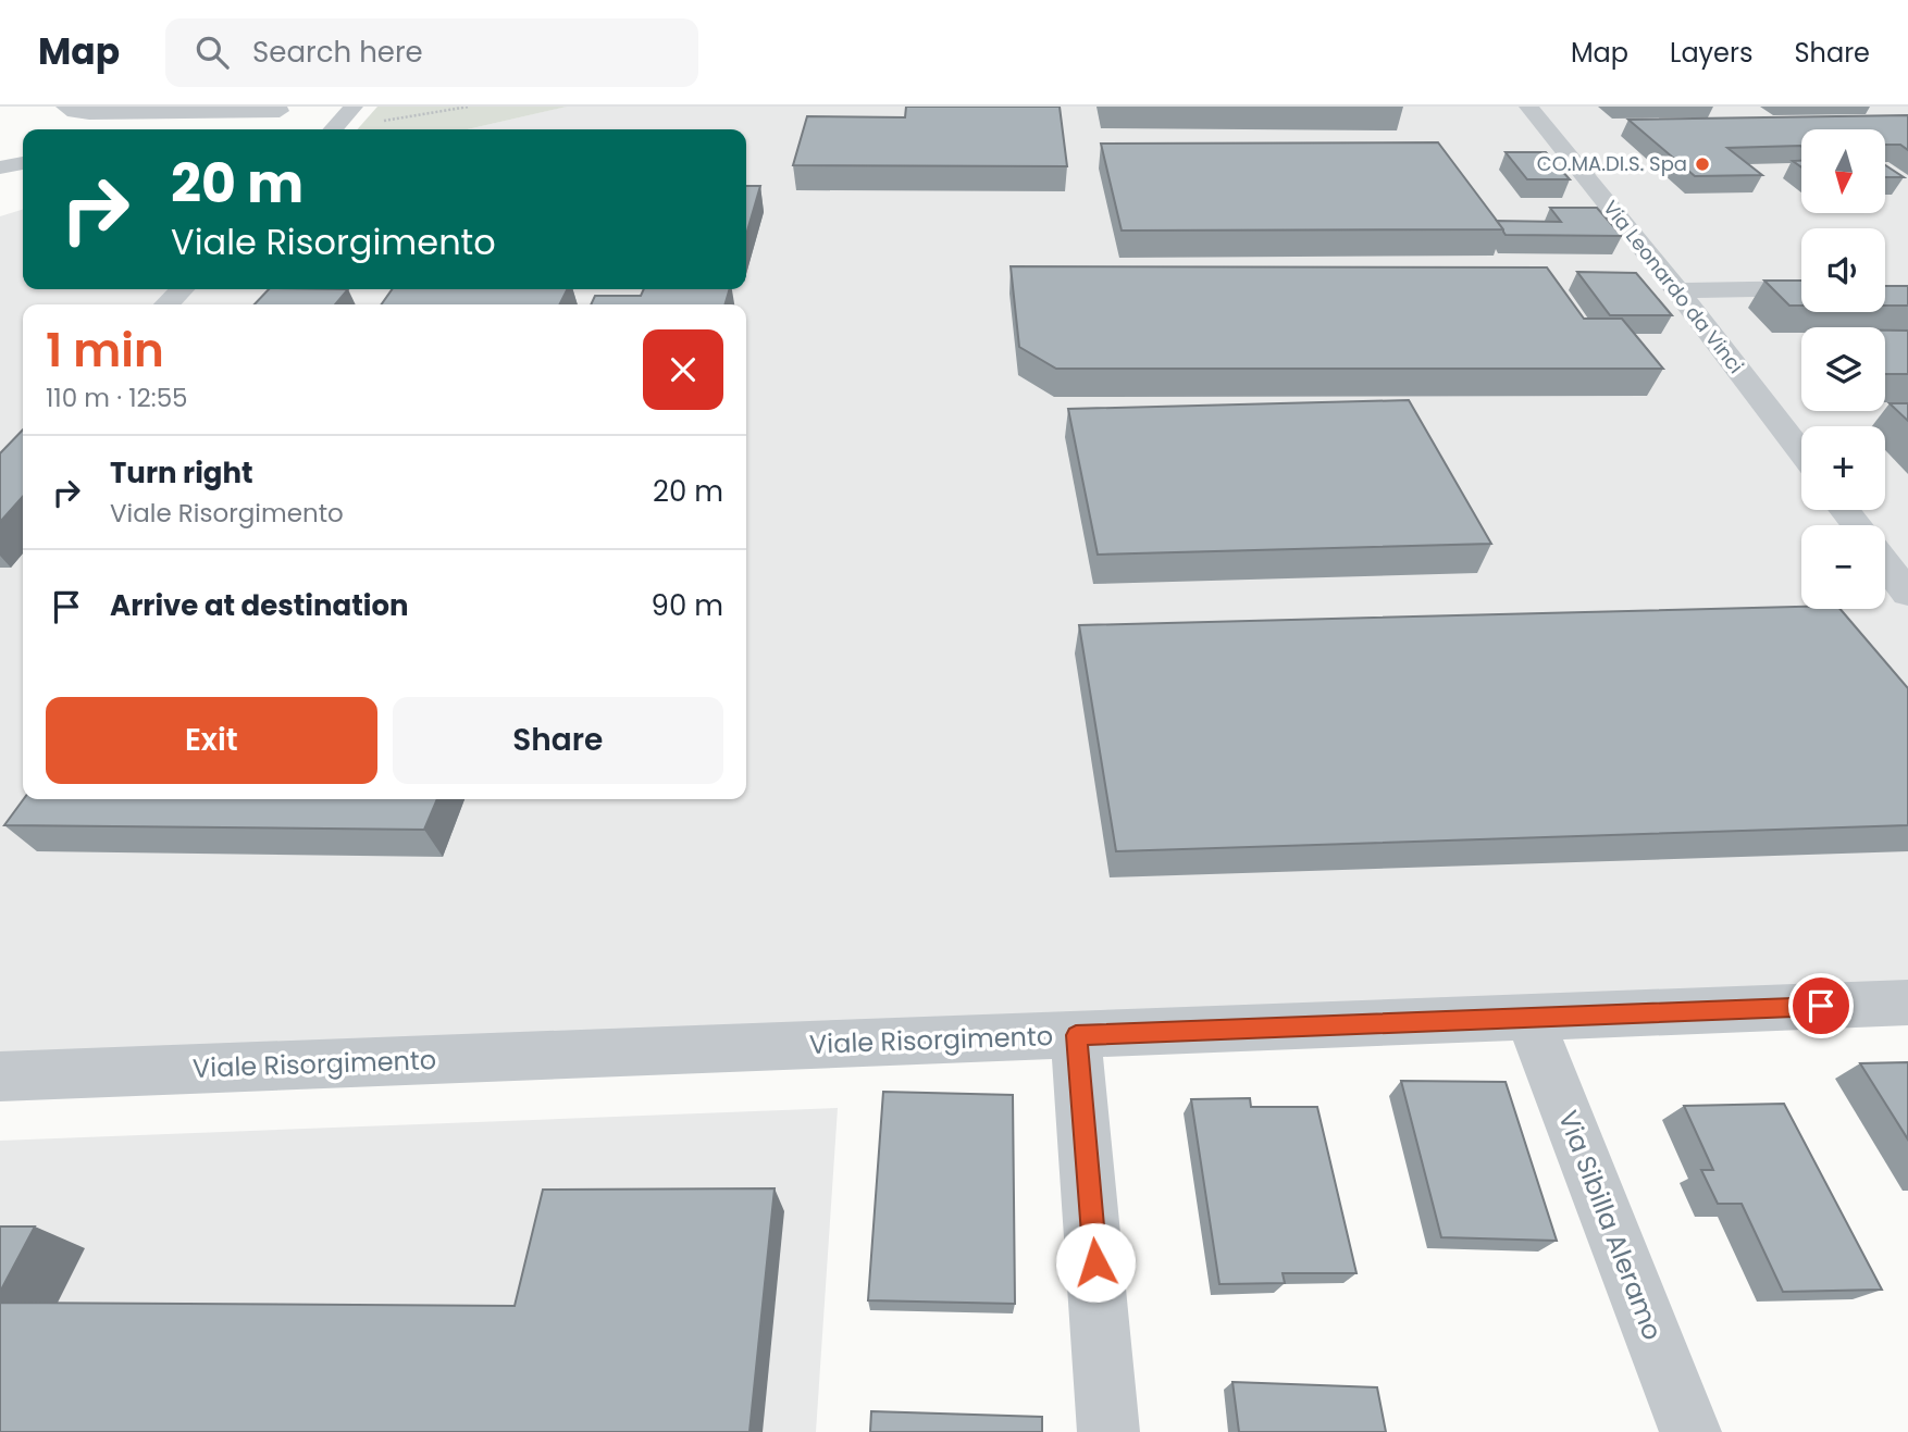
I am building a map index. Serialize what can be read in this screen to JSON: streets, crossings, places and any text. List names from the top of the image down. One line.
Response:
{"streets":{"street":["Via Leonardo da Vinci","Viale Risorgimento","Via Sibilla Aleramo"]},"crossings":[["Viale Risorgimento","Via Sibilla Aleramo"]],"places":["CO.MA.DI.S. Spa"],"north":"bottom","page":{"header":"Map","search":"Search here","nav":["Map","Layers","Share"],"map_buttons":["+","−"],"turn":["20 m","Viale Risorgimento"],"heading":["1 min","110 m · 12:55"],"list":[{"name":"Turn right","note":"Viale Risorgimento","value":"20 m"},{"name":"Arrive at destination","value":"90 m"}],"buttons":["Exit","Share"]}}
